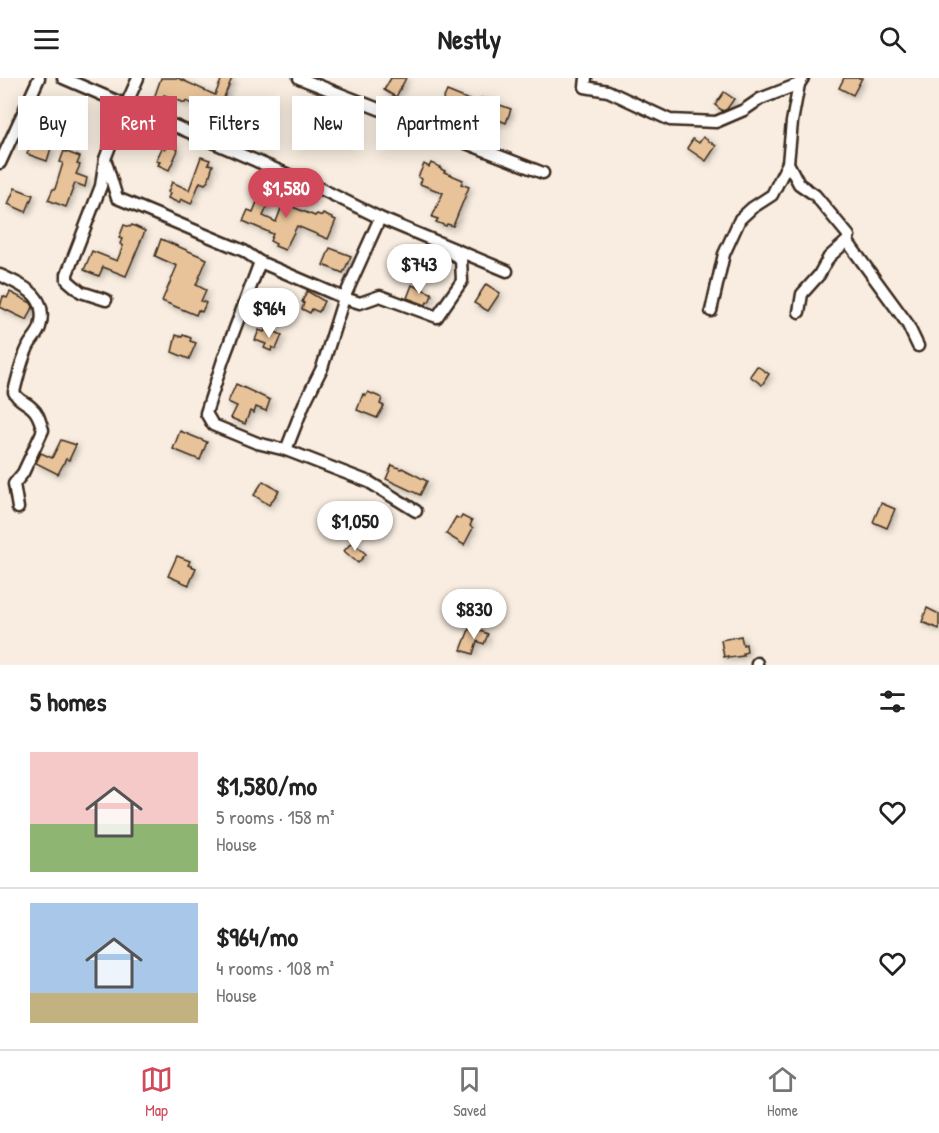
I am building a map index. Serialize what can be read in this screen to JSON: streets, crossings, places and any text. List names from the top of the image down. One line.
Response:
{"page":{"header":"Nestly","chip":["Buy","Rent","Filters","New","Apartment"],"price":["$1,580","$743","$964","$1,050","$830"],"heading":"5 homes","list":[{"name":"$1,580/mo","note":"5 rooms · 158 m² · House"},{"name":"$964/mo","note":"4 rooms · 108 m² · House"}],"tabs":["Map","Saved","Home"]}}
